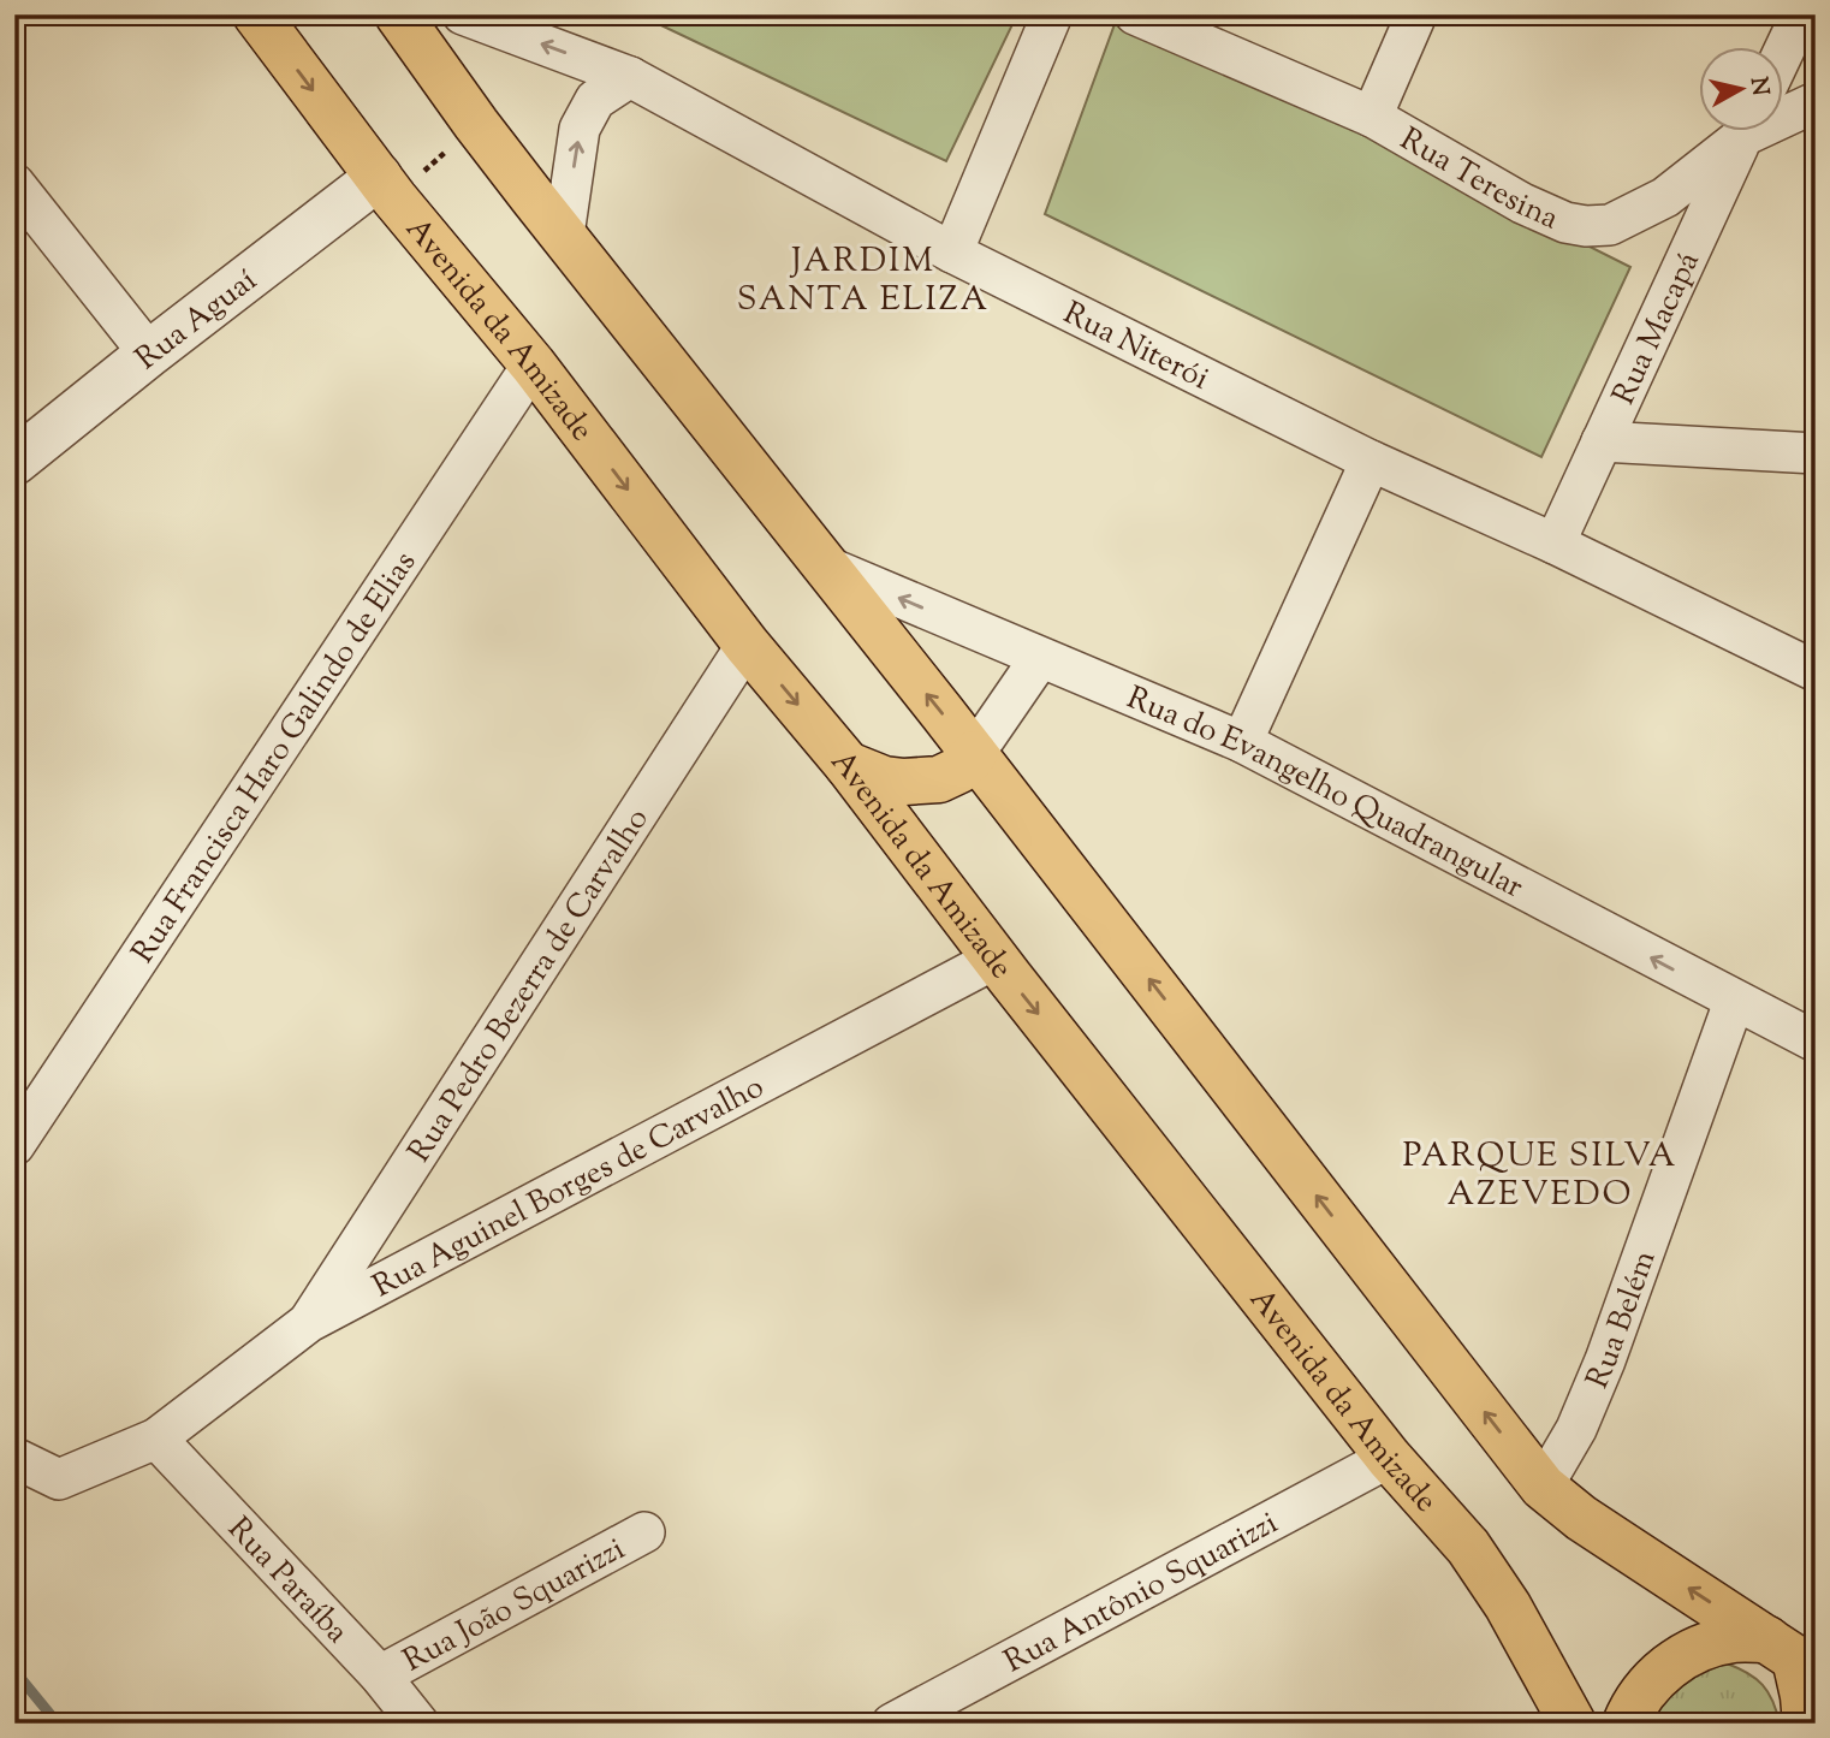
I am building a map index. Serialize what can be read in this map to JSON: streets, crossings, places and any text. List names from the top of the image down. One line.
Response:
{"streets":{"main road":["Avenida da Amizade"],"street":["Rua Teresina","Rua Aguaí","Rua Macapá","Rua Niterói","Rua Francisca Haro Galindo de Elias","Rua do Evangelho Quadrangular","Rua Pedro Bezerra de Carvalho","Rua Aguinel Borges de Carvalho","Rua Belém","Rua Paraíba","Rua Antônio Squarizzi","Rua João Squarizzi"]},"crossings":[["Rua Aguaí","Avenida da Amizade"],["Avenida da Amizade","Rua Francisca Haro Galindo de Elias"],["Avenida da Amizade","Rua Pedro Bezerra de Carvalho"],["Avenida da Amizade","Rua Aguinel Borges de Carvalho"],["Avenida da Amizade","Rua Antônio Squarizzi"],["Rua Macapá","Rua Niterói"],["Rua do Evangelho Quadrangular","Rua Belém"],["Rua Pedro Bezerra de Carvalho","Rua Aguinel Borges de Carvalho"],["Rua Aguinel Borges de Carvalho","Rua Paraíba"],["Rua Paraíba","Rua João Squarizzi"]],"one_way":["Rua do Evangelho Quadrangular"],"districts":["JARDIM SANTA ELIZA","PARQUE SILVA AZEVEDO"],"north":"right"}
